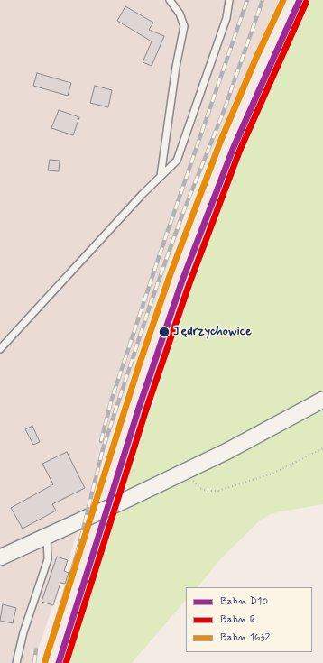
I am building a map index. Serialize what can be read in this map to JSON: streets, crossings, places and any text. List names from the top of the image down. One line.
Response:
{"places":["Jędrzychowice"],"lines":["rail line D10","rail line 1632","rail line R"],"legend":["Bahn D10","Bahn R","Bahn 1632"]}
